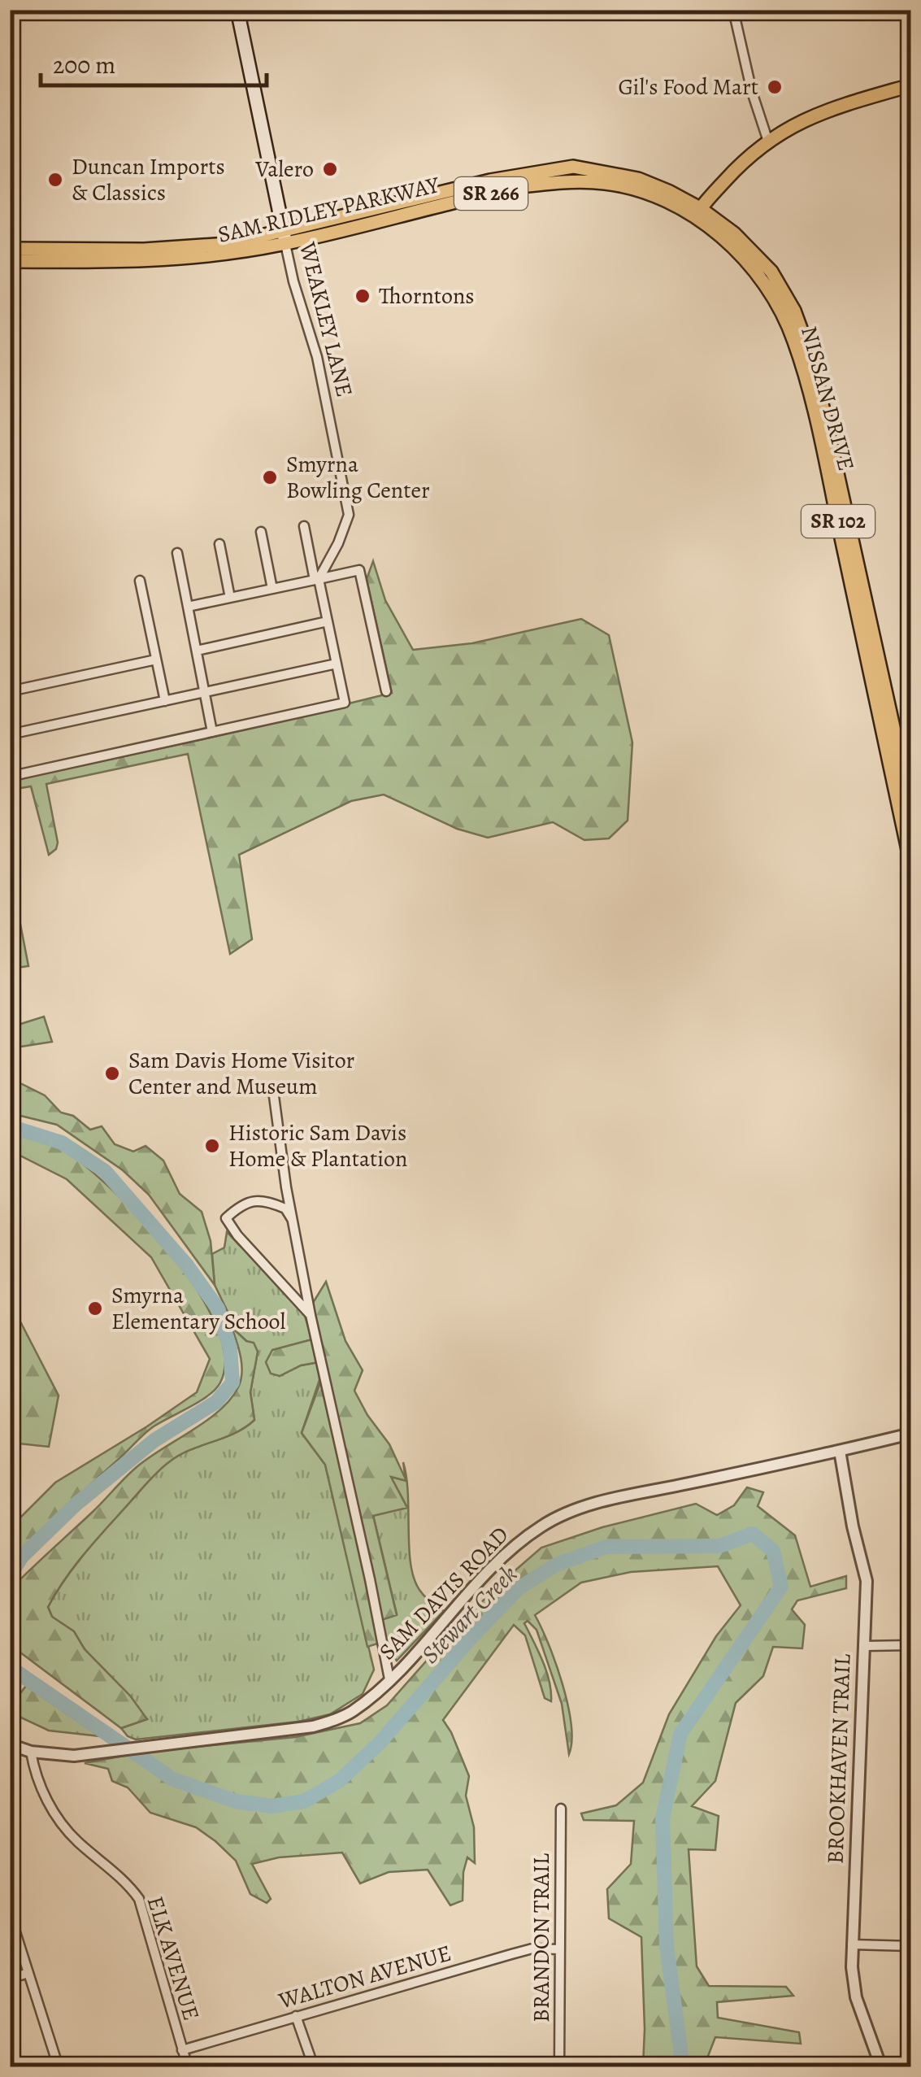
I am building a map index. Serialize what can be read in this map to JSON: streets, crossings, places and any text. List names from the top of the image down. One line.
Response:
{"streets":{"main road":["SR 266","SAM RIDLEY PARKWAY","WEAKLEY LANE","NISSAN DRIVE","SR 102"],"street":["SAM DAVIS ROAD","BROOKHAVEN TRAIL","BRANDON TRAIL","ELK AVENUE","WALTON AVENUE"]},"crossings":[["SAM RIDLEY PARKWAY","WEAKLEY LANE"],["SAM RIDLEY PARKWAY","NISSAN DRIVE"],["SAM DAVIS ROAD","BROOKHAVEN TRAIL"],["SAM DAVIS ROAD","ELK AVENUE"],["BRANDON TRAIL","WALTON AVENUE"],["ELK AVENUE","WALTON AVENUE"]],"water":["Stewart Creek"],"places":["Gil's Food Mart","Valero","Duncan Imports & Classics","Thorntons","Smyrna Bowling Center","Sam Davis Home Visitor Center and Museum","Historic Sam Davis Home & Plantation","Smyrna Elementary School"],"scale_bar":"200 m"}
